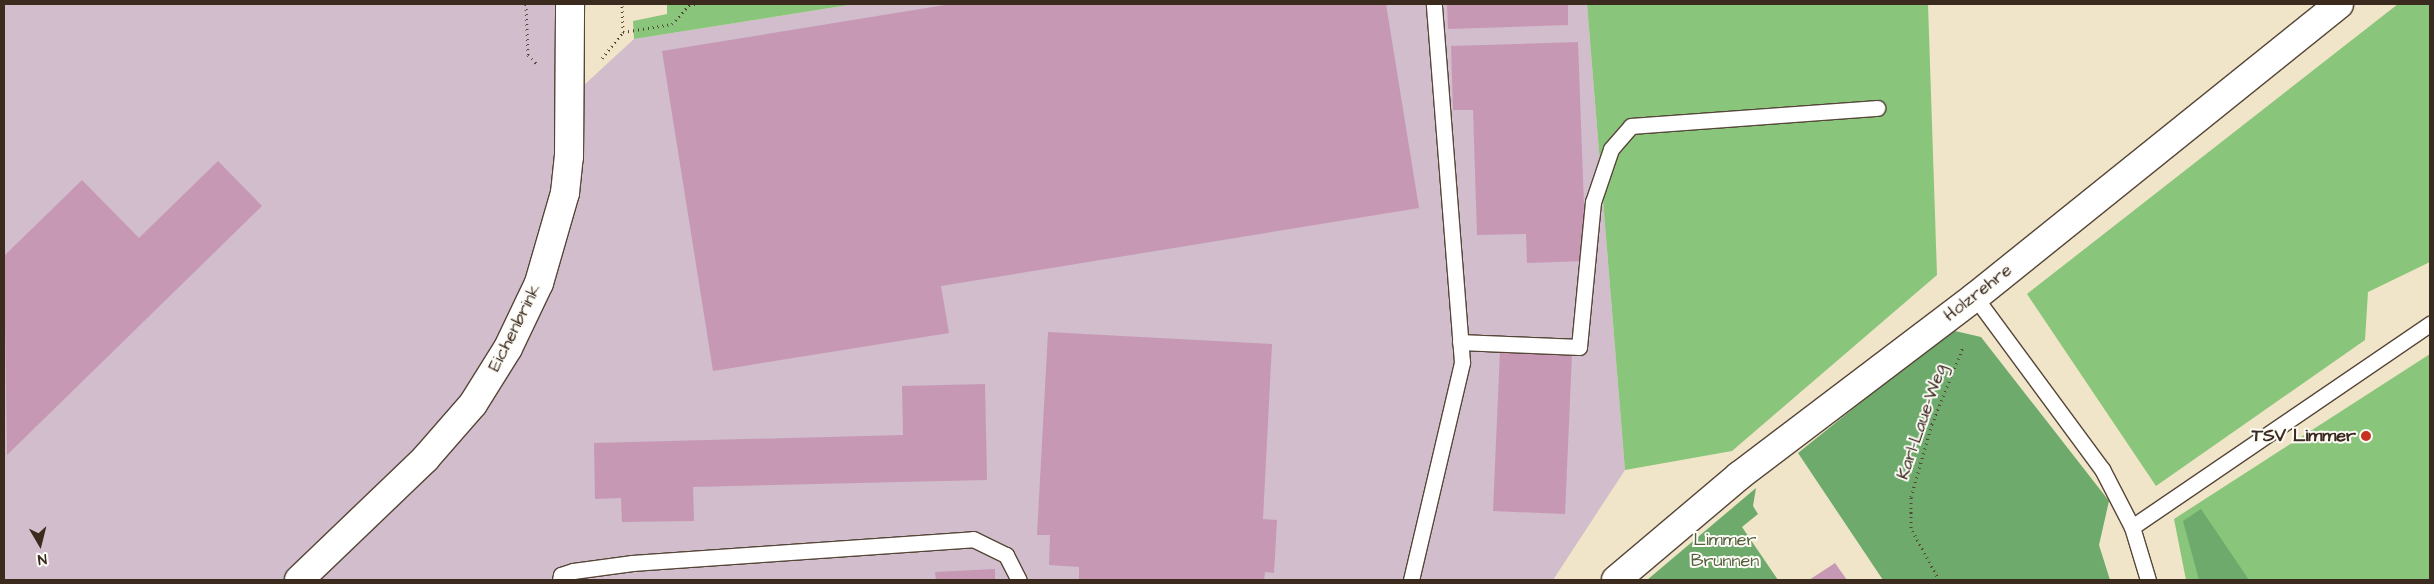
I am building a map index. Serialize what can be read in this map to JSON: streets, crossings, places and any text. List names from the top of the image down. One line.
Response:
{"streets":{"street":["Holzrehre","Eichenbrink"],"path":["Karl-Laue-Weg"]},"crossings":[["Holzrehre","Karl-Laue-Weg"]],"parks":["Limmer Brunnen"],"places":["TSV Limmer"],"north":"bottom"}
